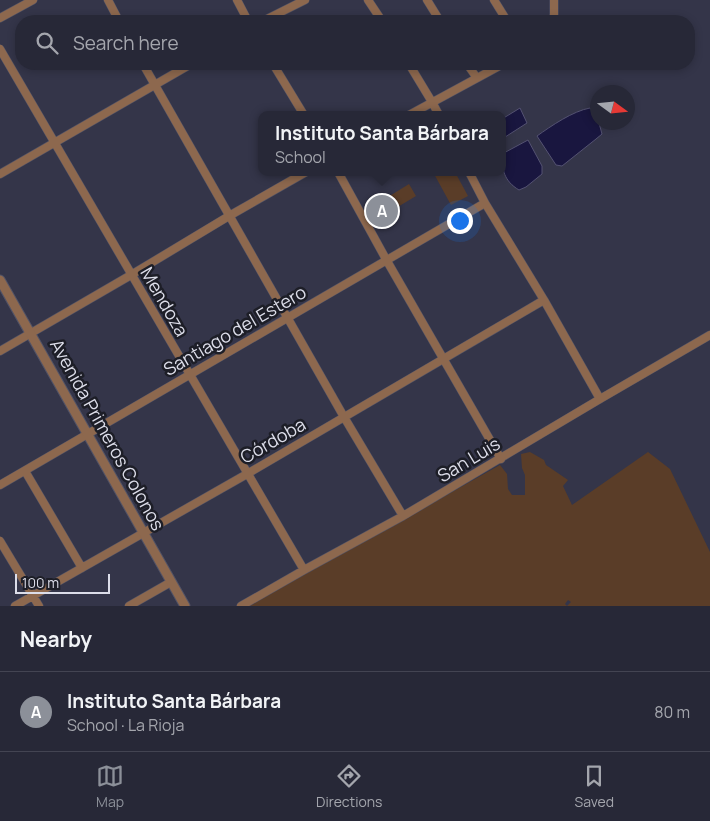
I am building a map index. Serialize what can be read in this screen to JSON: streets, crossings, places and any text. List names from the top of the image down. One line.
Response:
{"streets":{"street":["Mendoza","Santiago del Estero","Avenida Primeros Colonos","Córdoba","San Luis"]},"crossings":[["Mendoza","Santiago del Estero"],["Mendoza","Córdoba"],["Mendoza","San Luis"],["Santiago del Estero","Avenida Primeros Colonos"],["Avenida Primeros Colonos","Córdoba"]],"scale_bar":"100 m","north":"right","page":{"search":"Search here","popup":["Instituto Santa Bárbara","School"],"pins":"A","scale":"100 m","heading":"Nearby","list":[{"mark":"A","name":"Instituto Santa Bárbara","note":"School · La Rioja","value":"80 m"}],"nav":["Map","Directions","Saved"]}}
